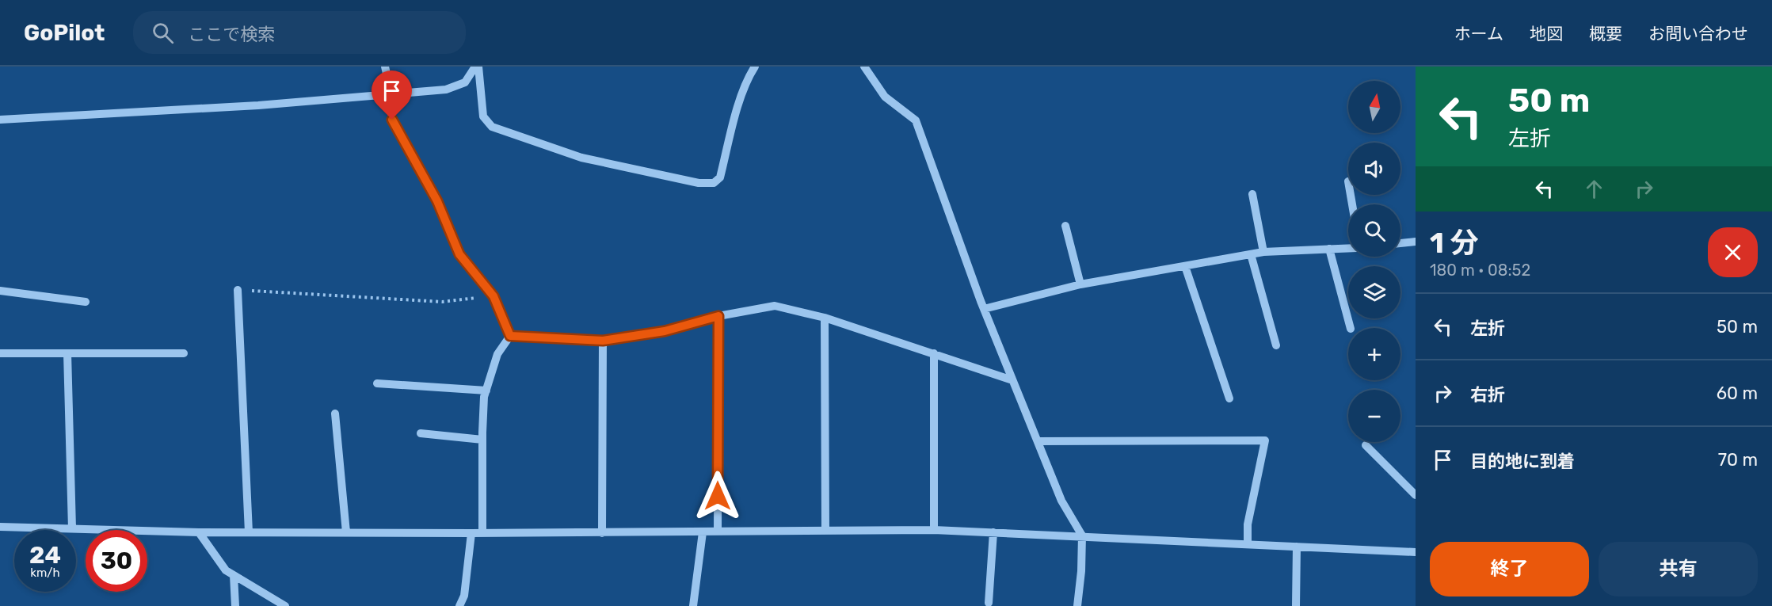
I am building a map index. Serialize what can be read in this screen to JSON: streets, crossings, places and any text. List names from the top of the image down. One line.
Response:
{"north":"top","page":{"header":"GoPilot","search":"ここで検索","nav":["ホーム","地図","概要","お問い合わせ"],"turn":["50 m","左折"],"map_buttons":["+","−"],"heading":["1 分","180 m · 08:52"],"list":[{"name":"左折","value":"50 m"},{"name":"右折","value":"60 m"},{"name":"目的地に到着","value":"70 m"}],"speed":"24 km/h","limit":"30","buttons":["終了","共有"]}}
